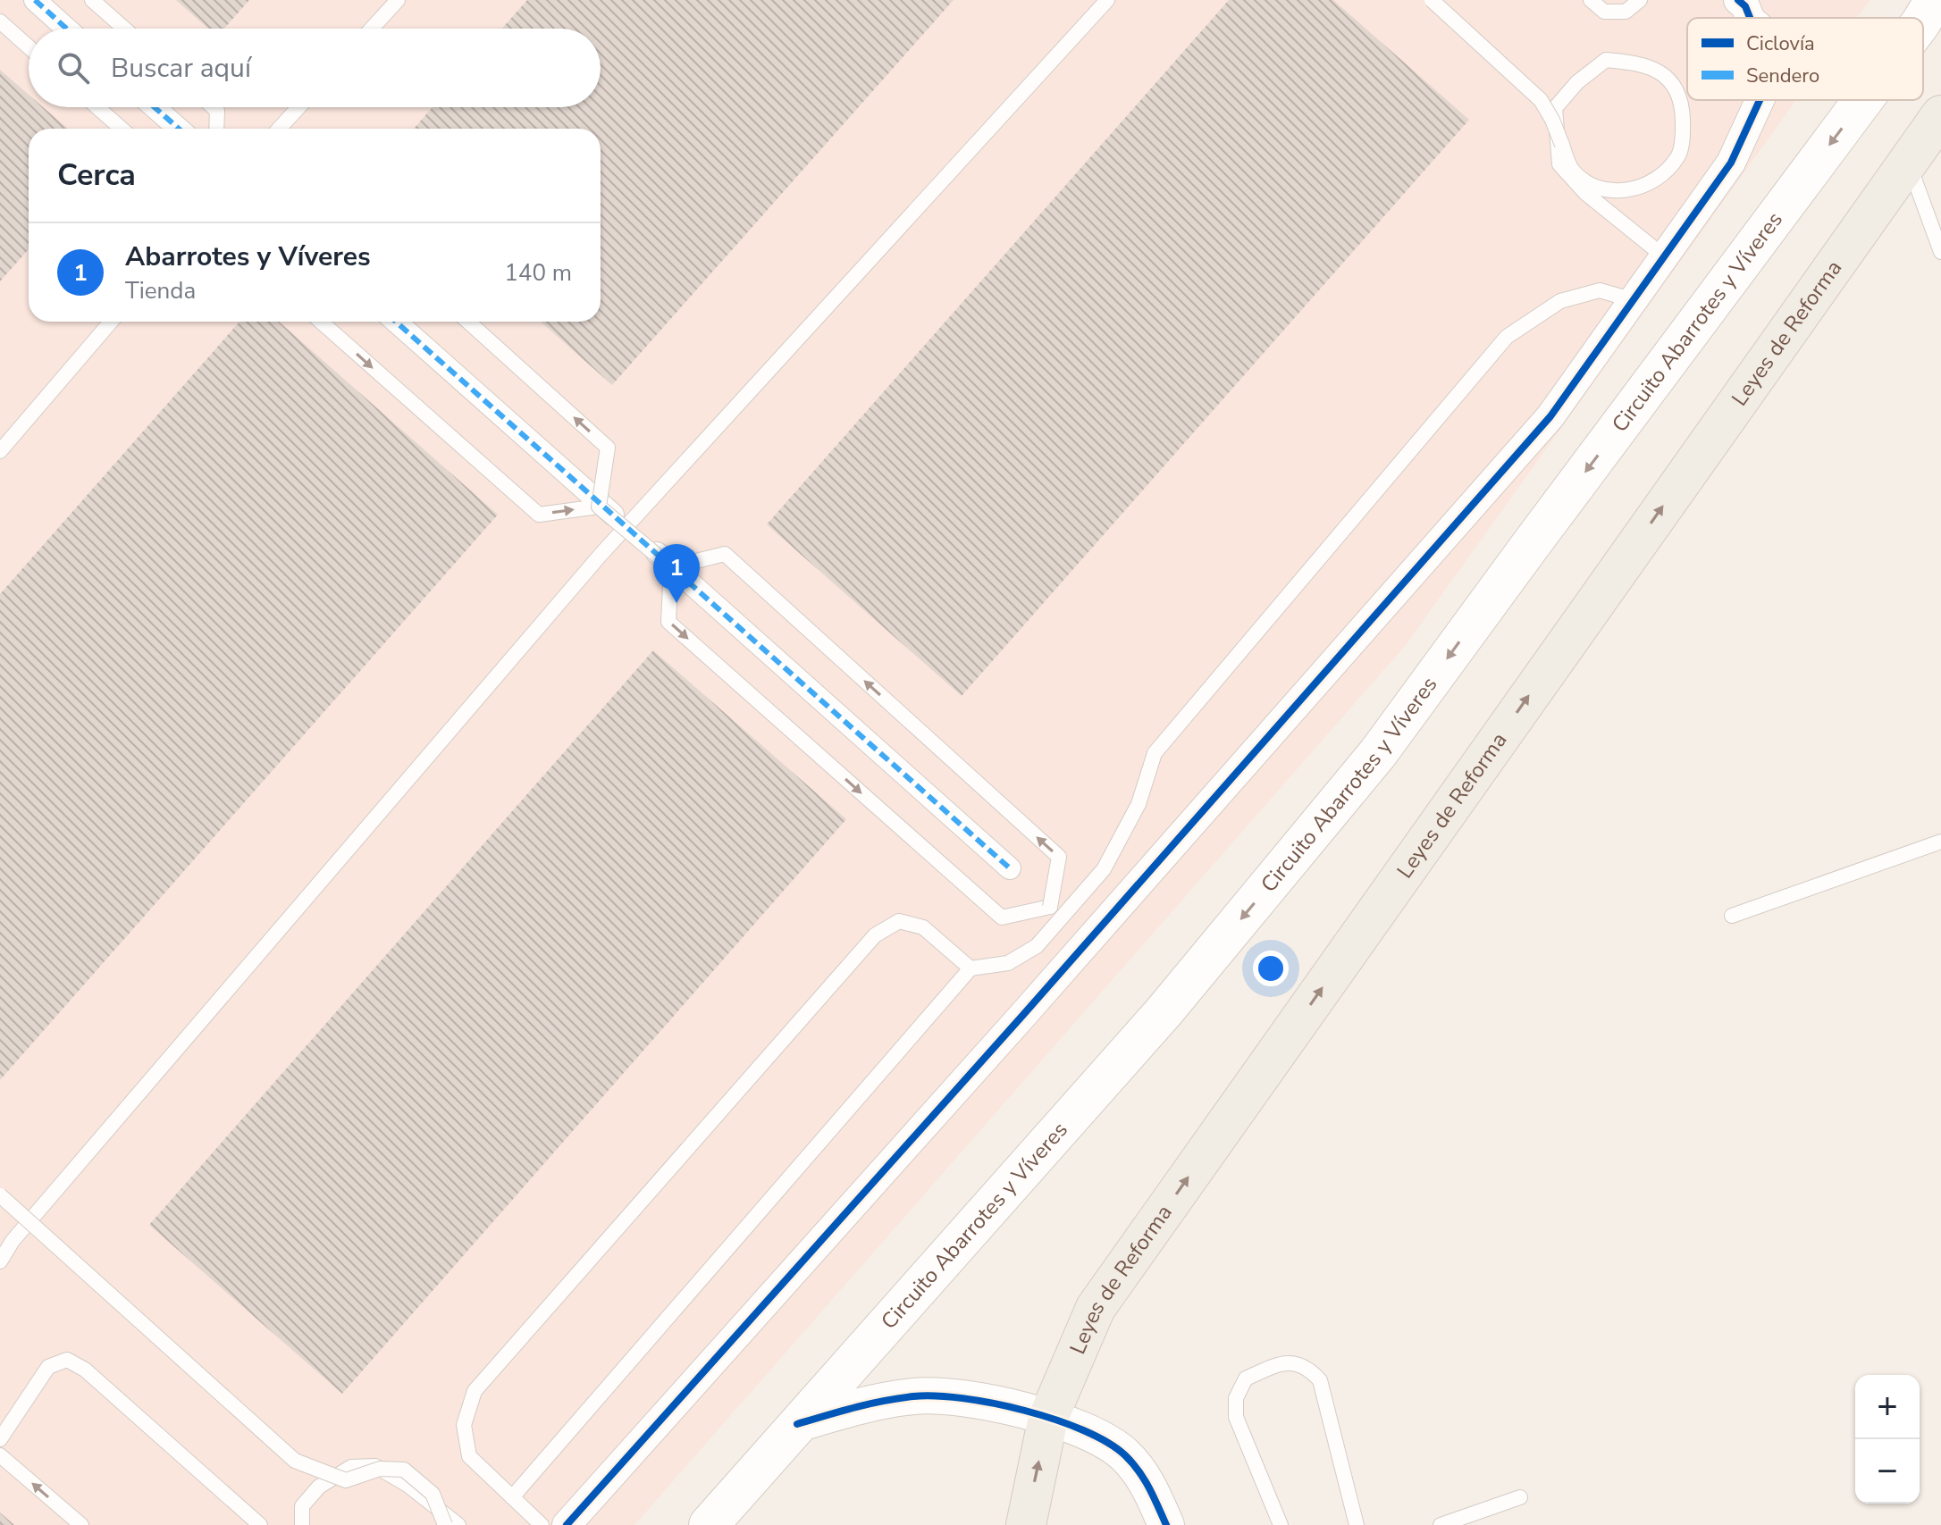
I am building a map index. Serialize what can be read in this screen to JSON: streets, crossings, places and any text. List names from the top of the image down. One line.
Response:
{"streets":{"main road":["Circuito Abarrotes y Víveres","Leyes de Reforma"]},"one_way":["Circuito Abarrotes y Víveres","Leyes de Reforma"],"legend":["Ciclovía","Sendero"],"page":{"search":"Buscar aquí","heading":"Cerca","list":[{"mark":"1","name":"Abarrotes y Víveres","note":"Tienda","value":"140 m"}],"pins":"1","map_buttons":["+","−"]}}
